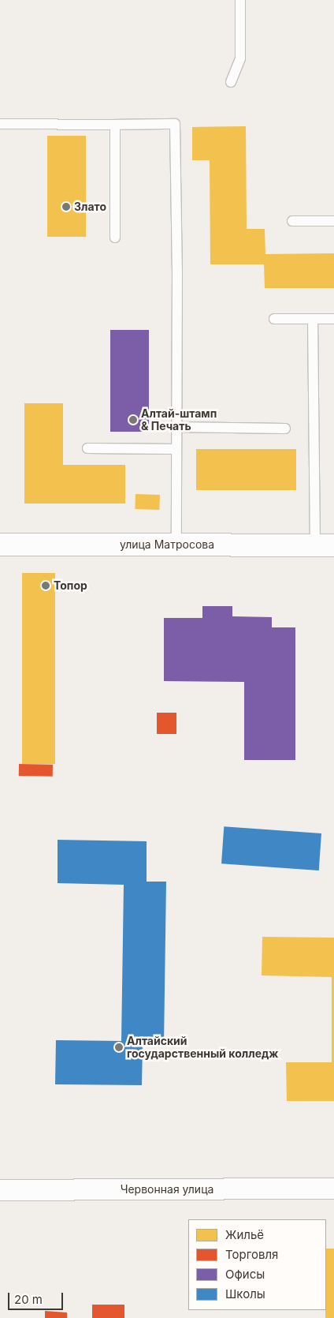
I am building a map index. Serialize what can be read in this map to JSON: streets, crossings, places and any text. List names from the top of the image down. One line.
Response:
{"streets":{"street":["улица Матросова","Червонная улица"]},"places":["Злато","Алтай-штамп & Печать","Топор","Алтайский государственный колледж"],"legend":["Жильё","Торговля","Офисы","Школы"],"scale_bar":"20 m"}
